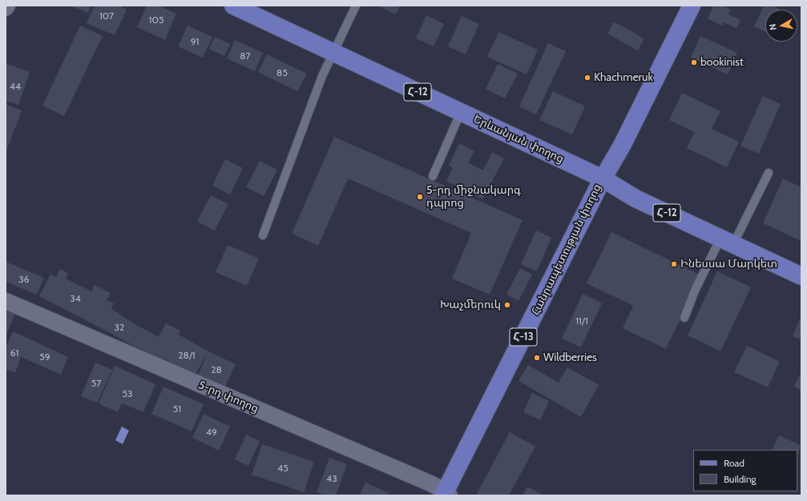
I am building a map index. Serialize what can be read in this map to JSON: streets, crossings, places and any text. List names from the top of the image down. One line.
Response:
{"streets":{"main road":["Հ-12","Երևանյան փողոց","Հանրապետության փողոց","Հ-13"],"street":["5-րդ փողոց"]},"crossings":[["Երևանյան փողոց","Հանրապետության փողոց"],["Հանրապետության փողոց","5-րդ փողոց"]],"places":["bookinist","Khachmeruk","5-րդ միջնակարգ դպրոց","Ինեսսա Մարկետ","Խաչմերուկ","Wildberries"],"house_numbers":["107","105","91","87","85","44","36","34","11/1","32","61","28/1","59","28","57","53","51","49","45","43"],"legend":["Road","Building"],"north":"left"}
